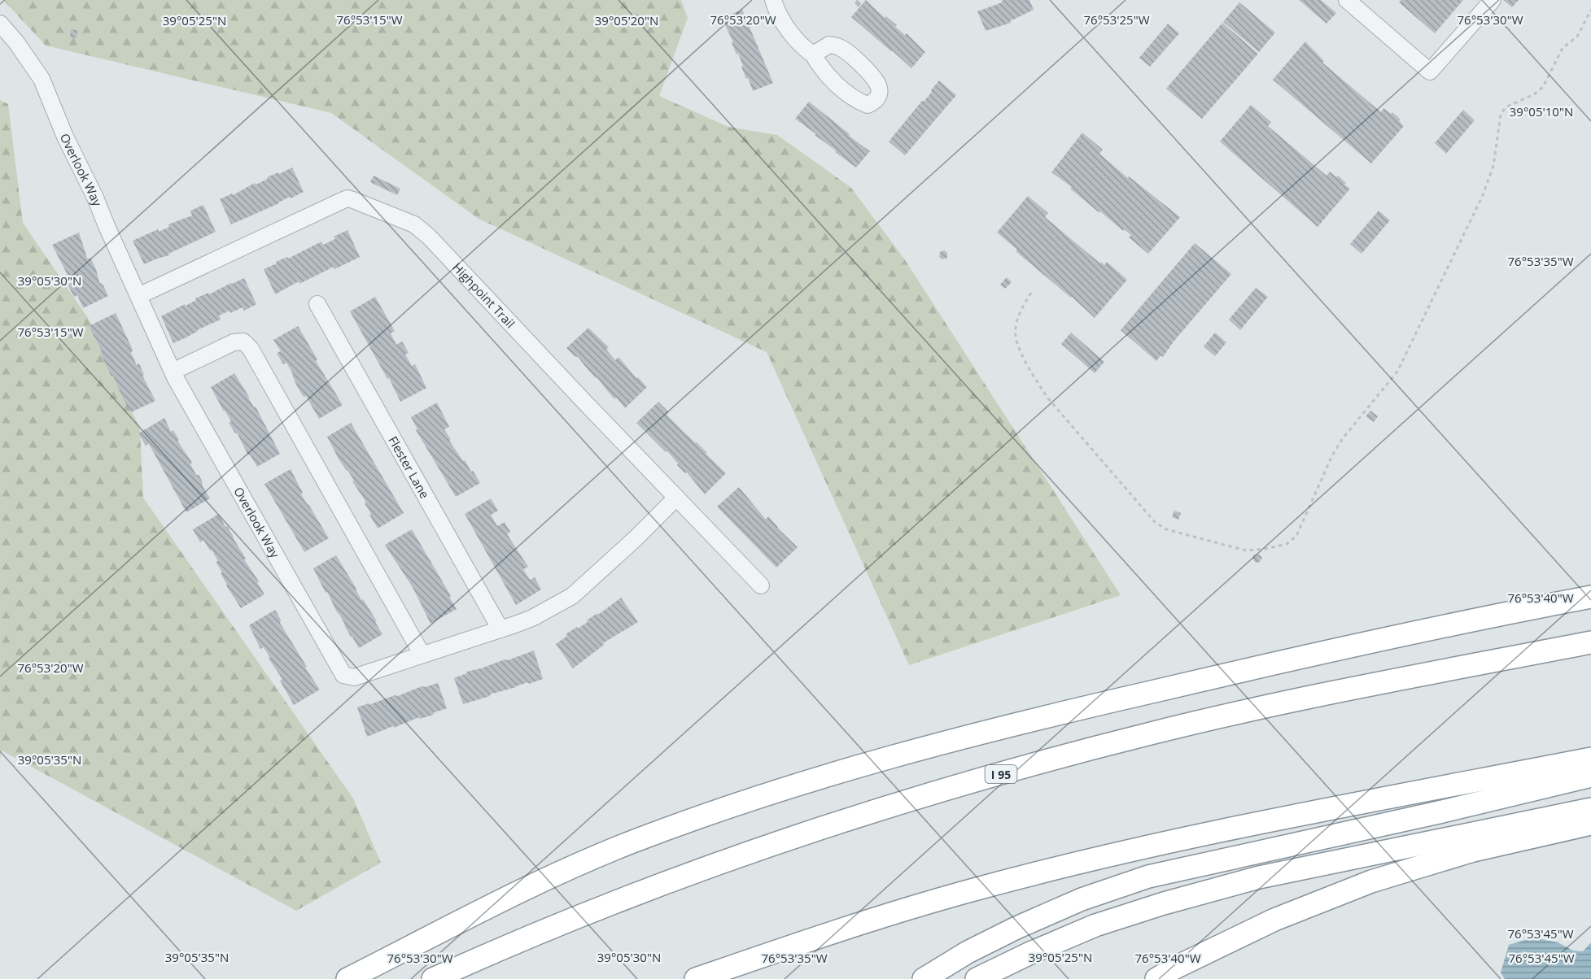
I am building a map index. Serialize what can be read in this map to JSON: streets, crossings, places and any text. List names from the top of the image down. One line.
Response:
{"streets":{"highway":["I 95"],"street":["Overlook Way","Highpoint Trail","Flester Lane"]},"crossings":[["Overlook Way","Highpoint Trail"],["Overlook Way","Flester Lane"]],"coordinates":["76°53'15\"W","76°53'20\"W","76°53'25\"W","76°53'30\"W","39°05'25\"N","39°05'20\"N","39°05'10\"N","76°53'35\"W","39°05'30\"N","76°53'40\"W","39°05'35\"N","76°53'45\"W"]}
